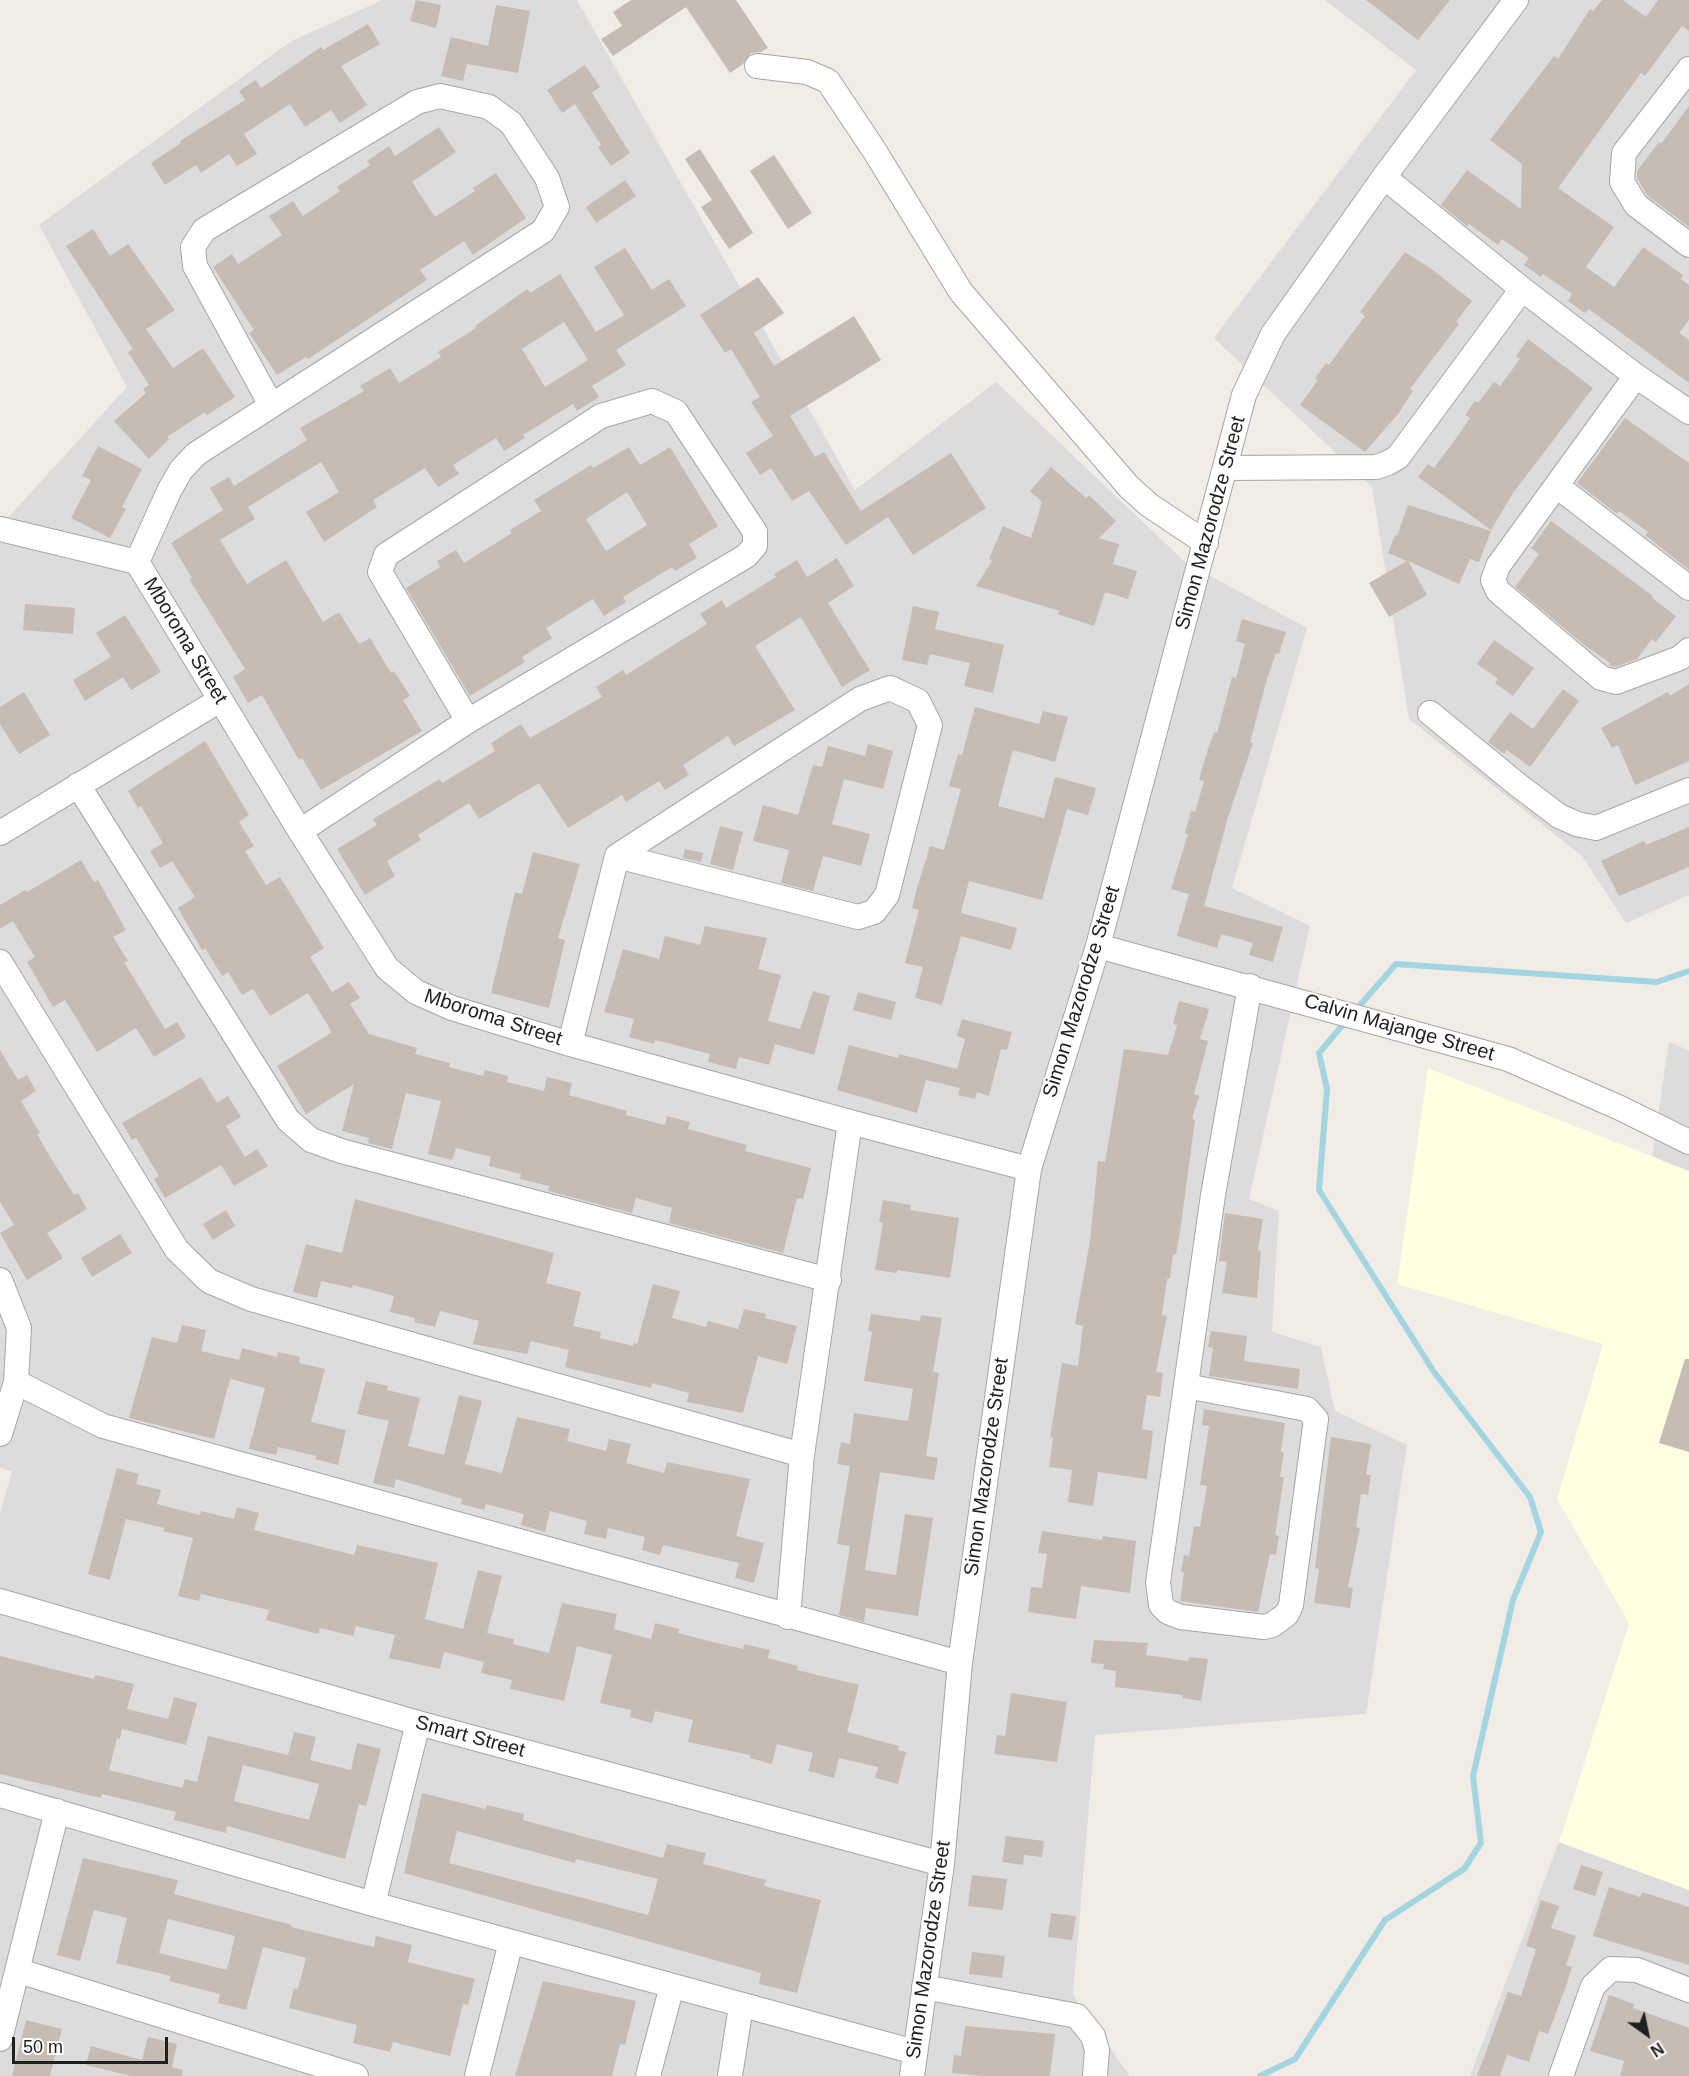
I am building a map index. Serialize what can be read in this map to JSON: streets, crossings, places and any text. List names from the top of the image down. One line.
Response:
{"streets":{"street":["Simon Mazorodze Street","Mboroma Street","Calvin Majange Street","Smart Street"]},"crossings":[["Simon Mazorodze Street","Mboroma Street"],["Simon Mazorodze Street","Calvin Majange Street"],["Simon Mazorodze Street","Smart Street"]],"scale_bar":"50 m","north":"bottom right"}
